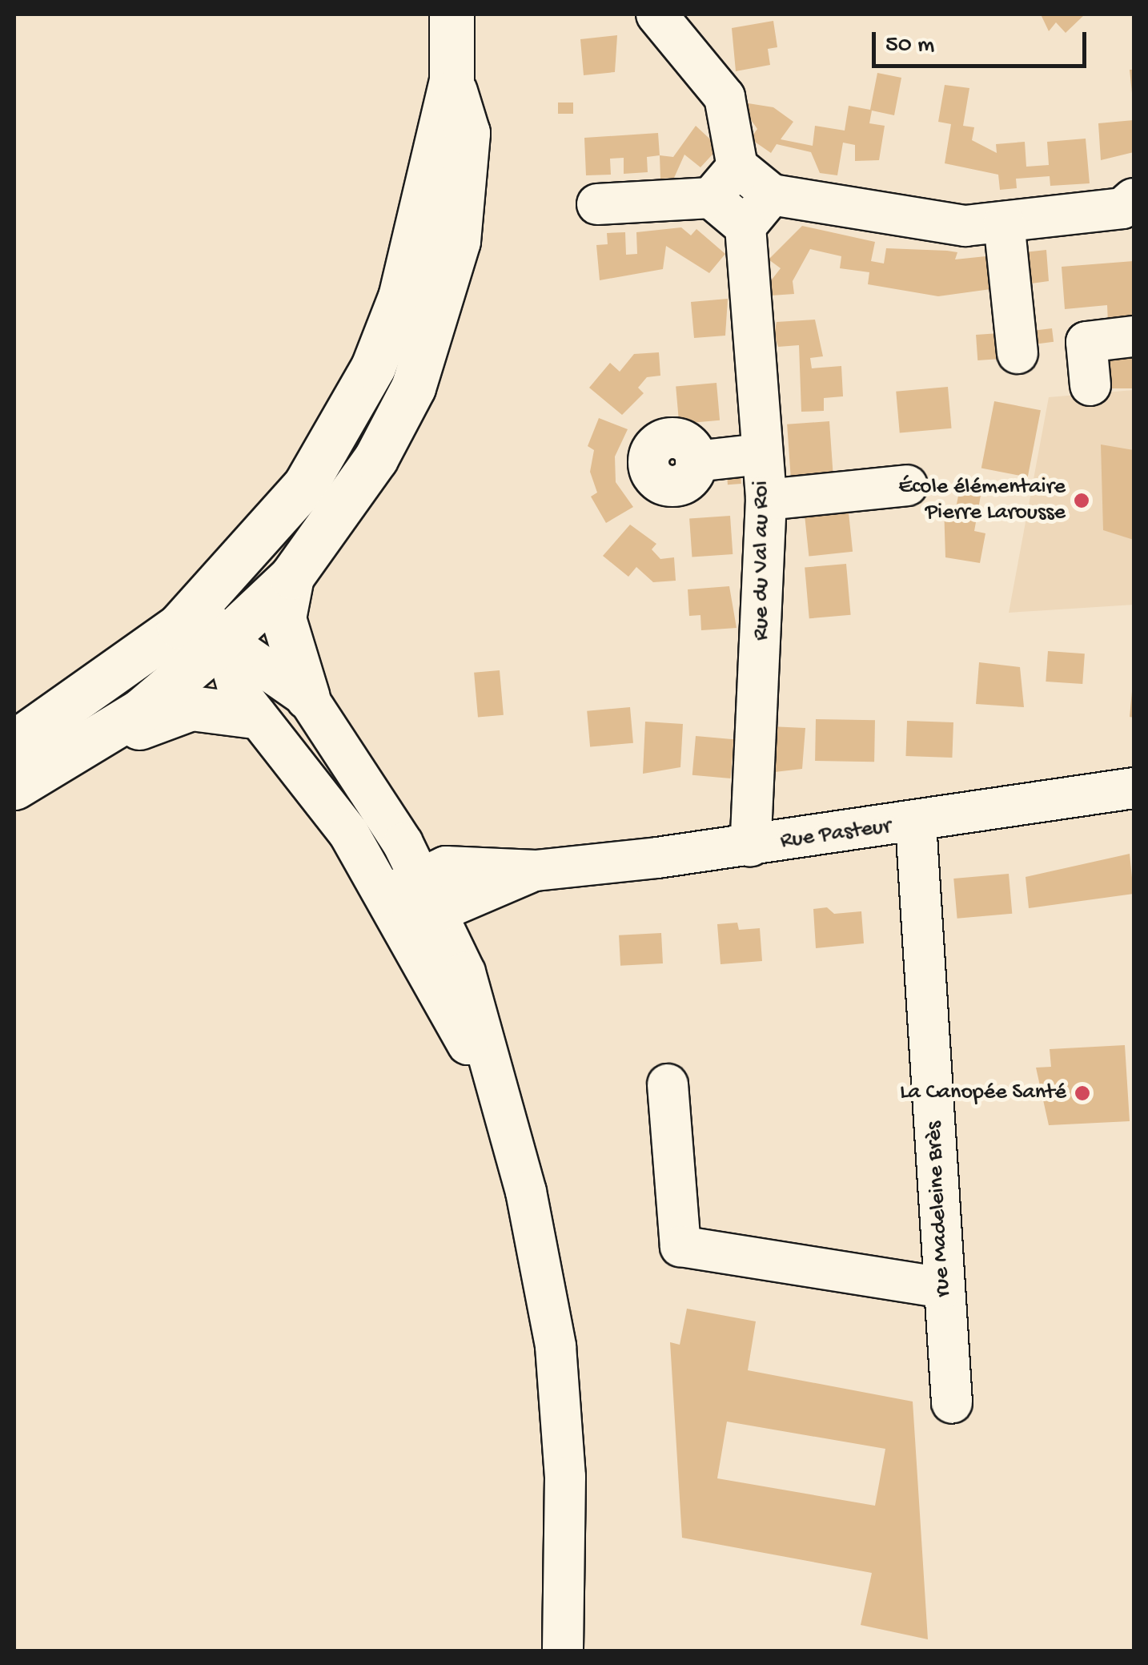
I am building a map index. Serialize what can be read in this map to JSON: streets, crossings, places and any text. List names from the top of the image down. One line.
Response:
{"streets":{"street":["Rue du Val au Roi","Rue Pasteur","rue Madeleine Brès"]},"crossings":[["Rue du Val au Roi","Rue Pasteur"],["Rue Pasteur","rue Madeleine Brès"]],"places":["École élémentaire Pierre Larousse","La Canopée Santé"],"scale_bar":"50 m"}
